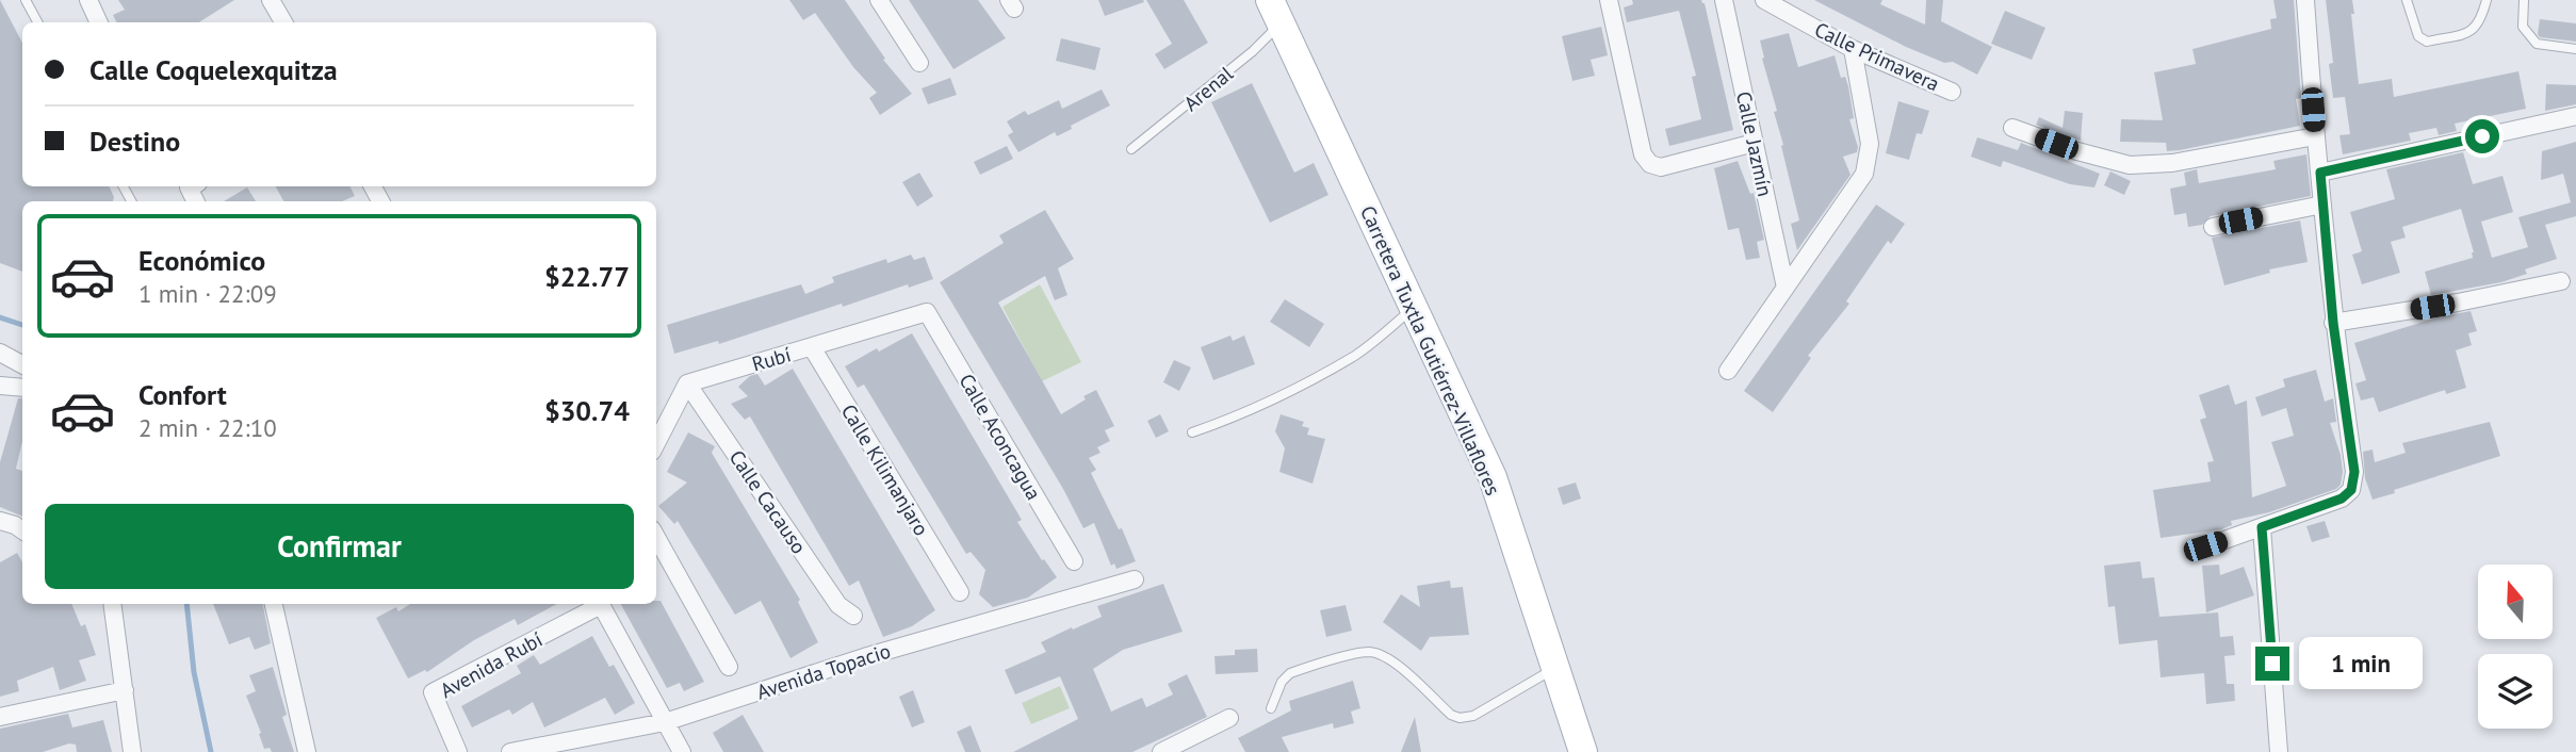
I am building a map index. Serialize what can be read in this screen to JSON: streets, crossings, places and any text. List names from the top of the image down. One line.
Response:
{"streets":{"main road":["Carretera Tuxtla Gutiérrez-Villaflores"],"street":["Calle Primavera","Calle Jazmín","Rubí","Calle Aconcagua","Calle Kilimanjaro","Calle Cacauso","Avenida Rubí","Avenida Topacio"],"lane":["Arenal"]},"crossings":[["Arenal","Carretera Tuxtla Gutiérrez-Villaflores"],["Rubí","Calle Aconcagua"],["Rubí","Calle Kilimanjaro"],["Rubí","Calle Cacauso"]],"north":"top","page":{"banner":["Calle Coquelexquitza","Destino"],"list":[{"name":"Económico","note":"1 min · 22:09","value":"$22.77"},{"name":"Confort","note":"2 min · 22:10","value":"$30.74"}],"buttons":"Confirmar","bubble":"1 min"}}
